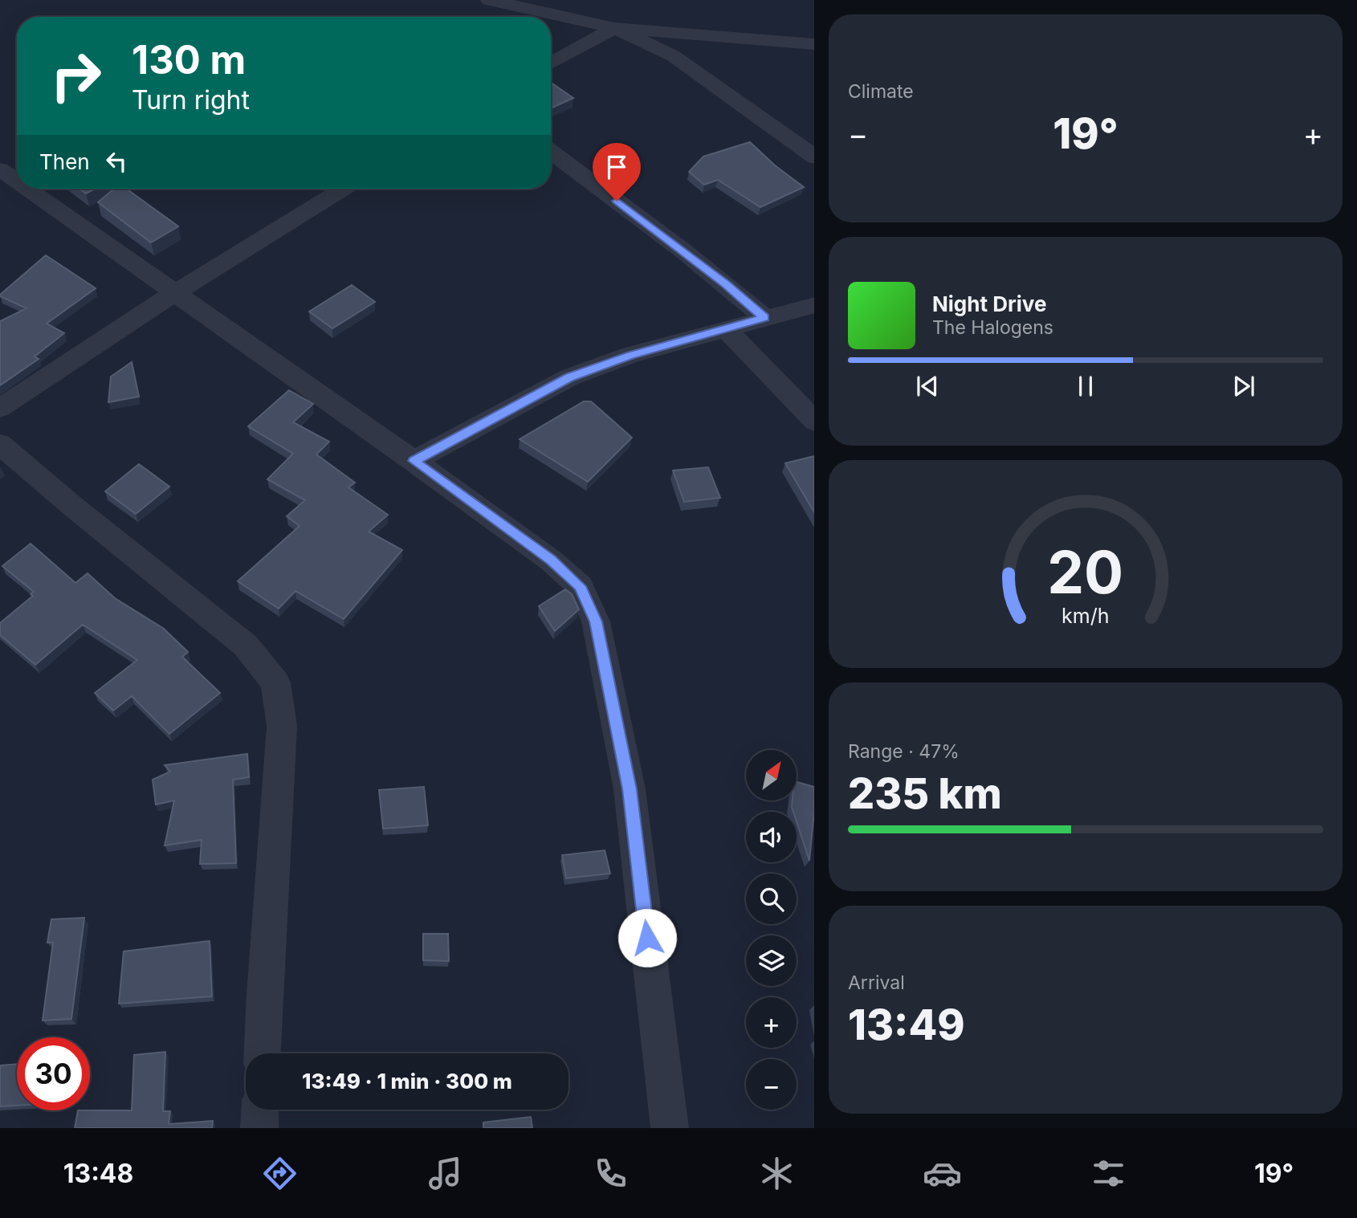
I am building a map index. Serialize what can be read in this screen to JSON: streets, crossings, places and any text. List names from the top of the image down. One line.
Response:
{"north":"top right","page":{"tile":["Climate",["Range · 47%","235 km"],["Arrival","13:49"]],"turn":["130 m","Turn right"],"heat":["−","19°","+"],"then":"Then","song":["Night Drive","The Halogens"],"map_buttons":["+","−"],"limit":"30","trip":"13:49 · 1 min · 300 m","tabs":["13:48","19°"],"gauge":["20","km/h"]}}
